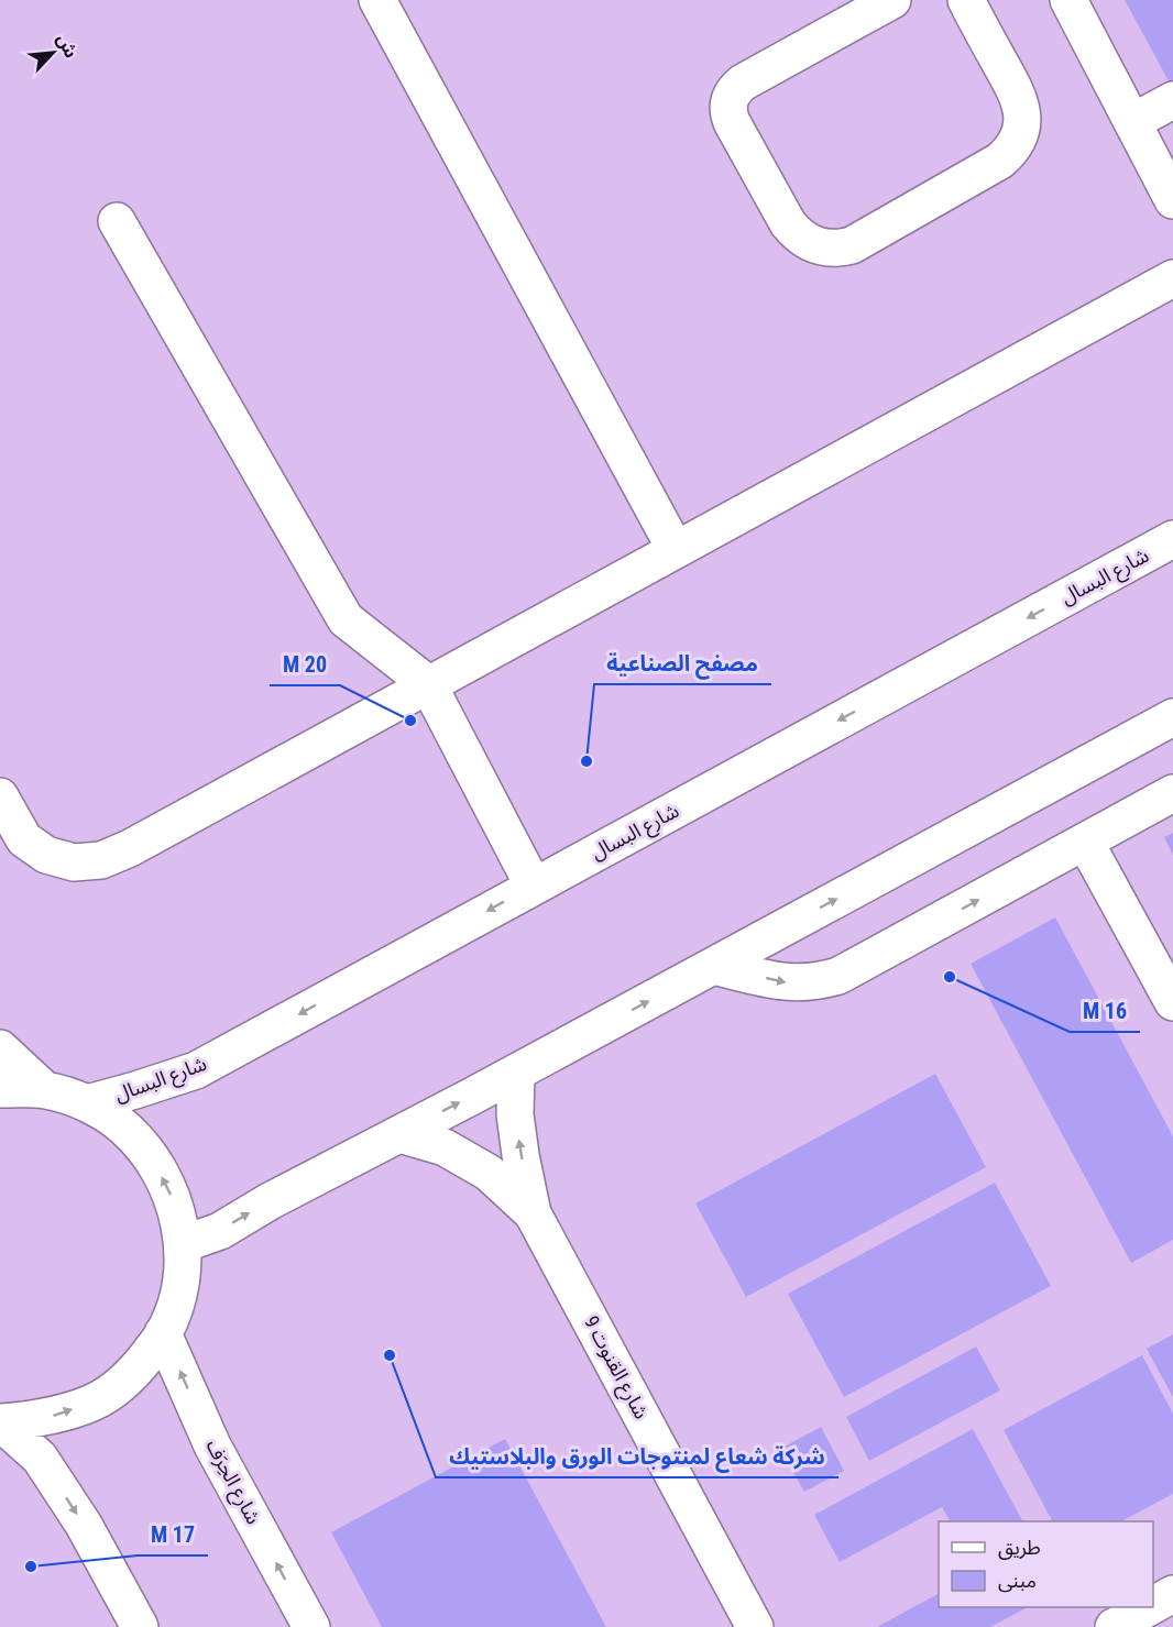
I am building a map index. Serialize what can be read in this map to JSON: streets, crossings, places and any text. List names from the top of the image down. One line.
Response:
{"streets":{"street":["شارع البسال","شارع القنوت 9","شارع الحِرَف"]},"places":["M 20","مصفح الصناعية","M 16","شركة شعاع لمنتوجات الورق والبلاستيك","M 17"],"legend":["طريق","مبنى"],"north":"top right"}
